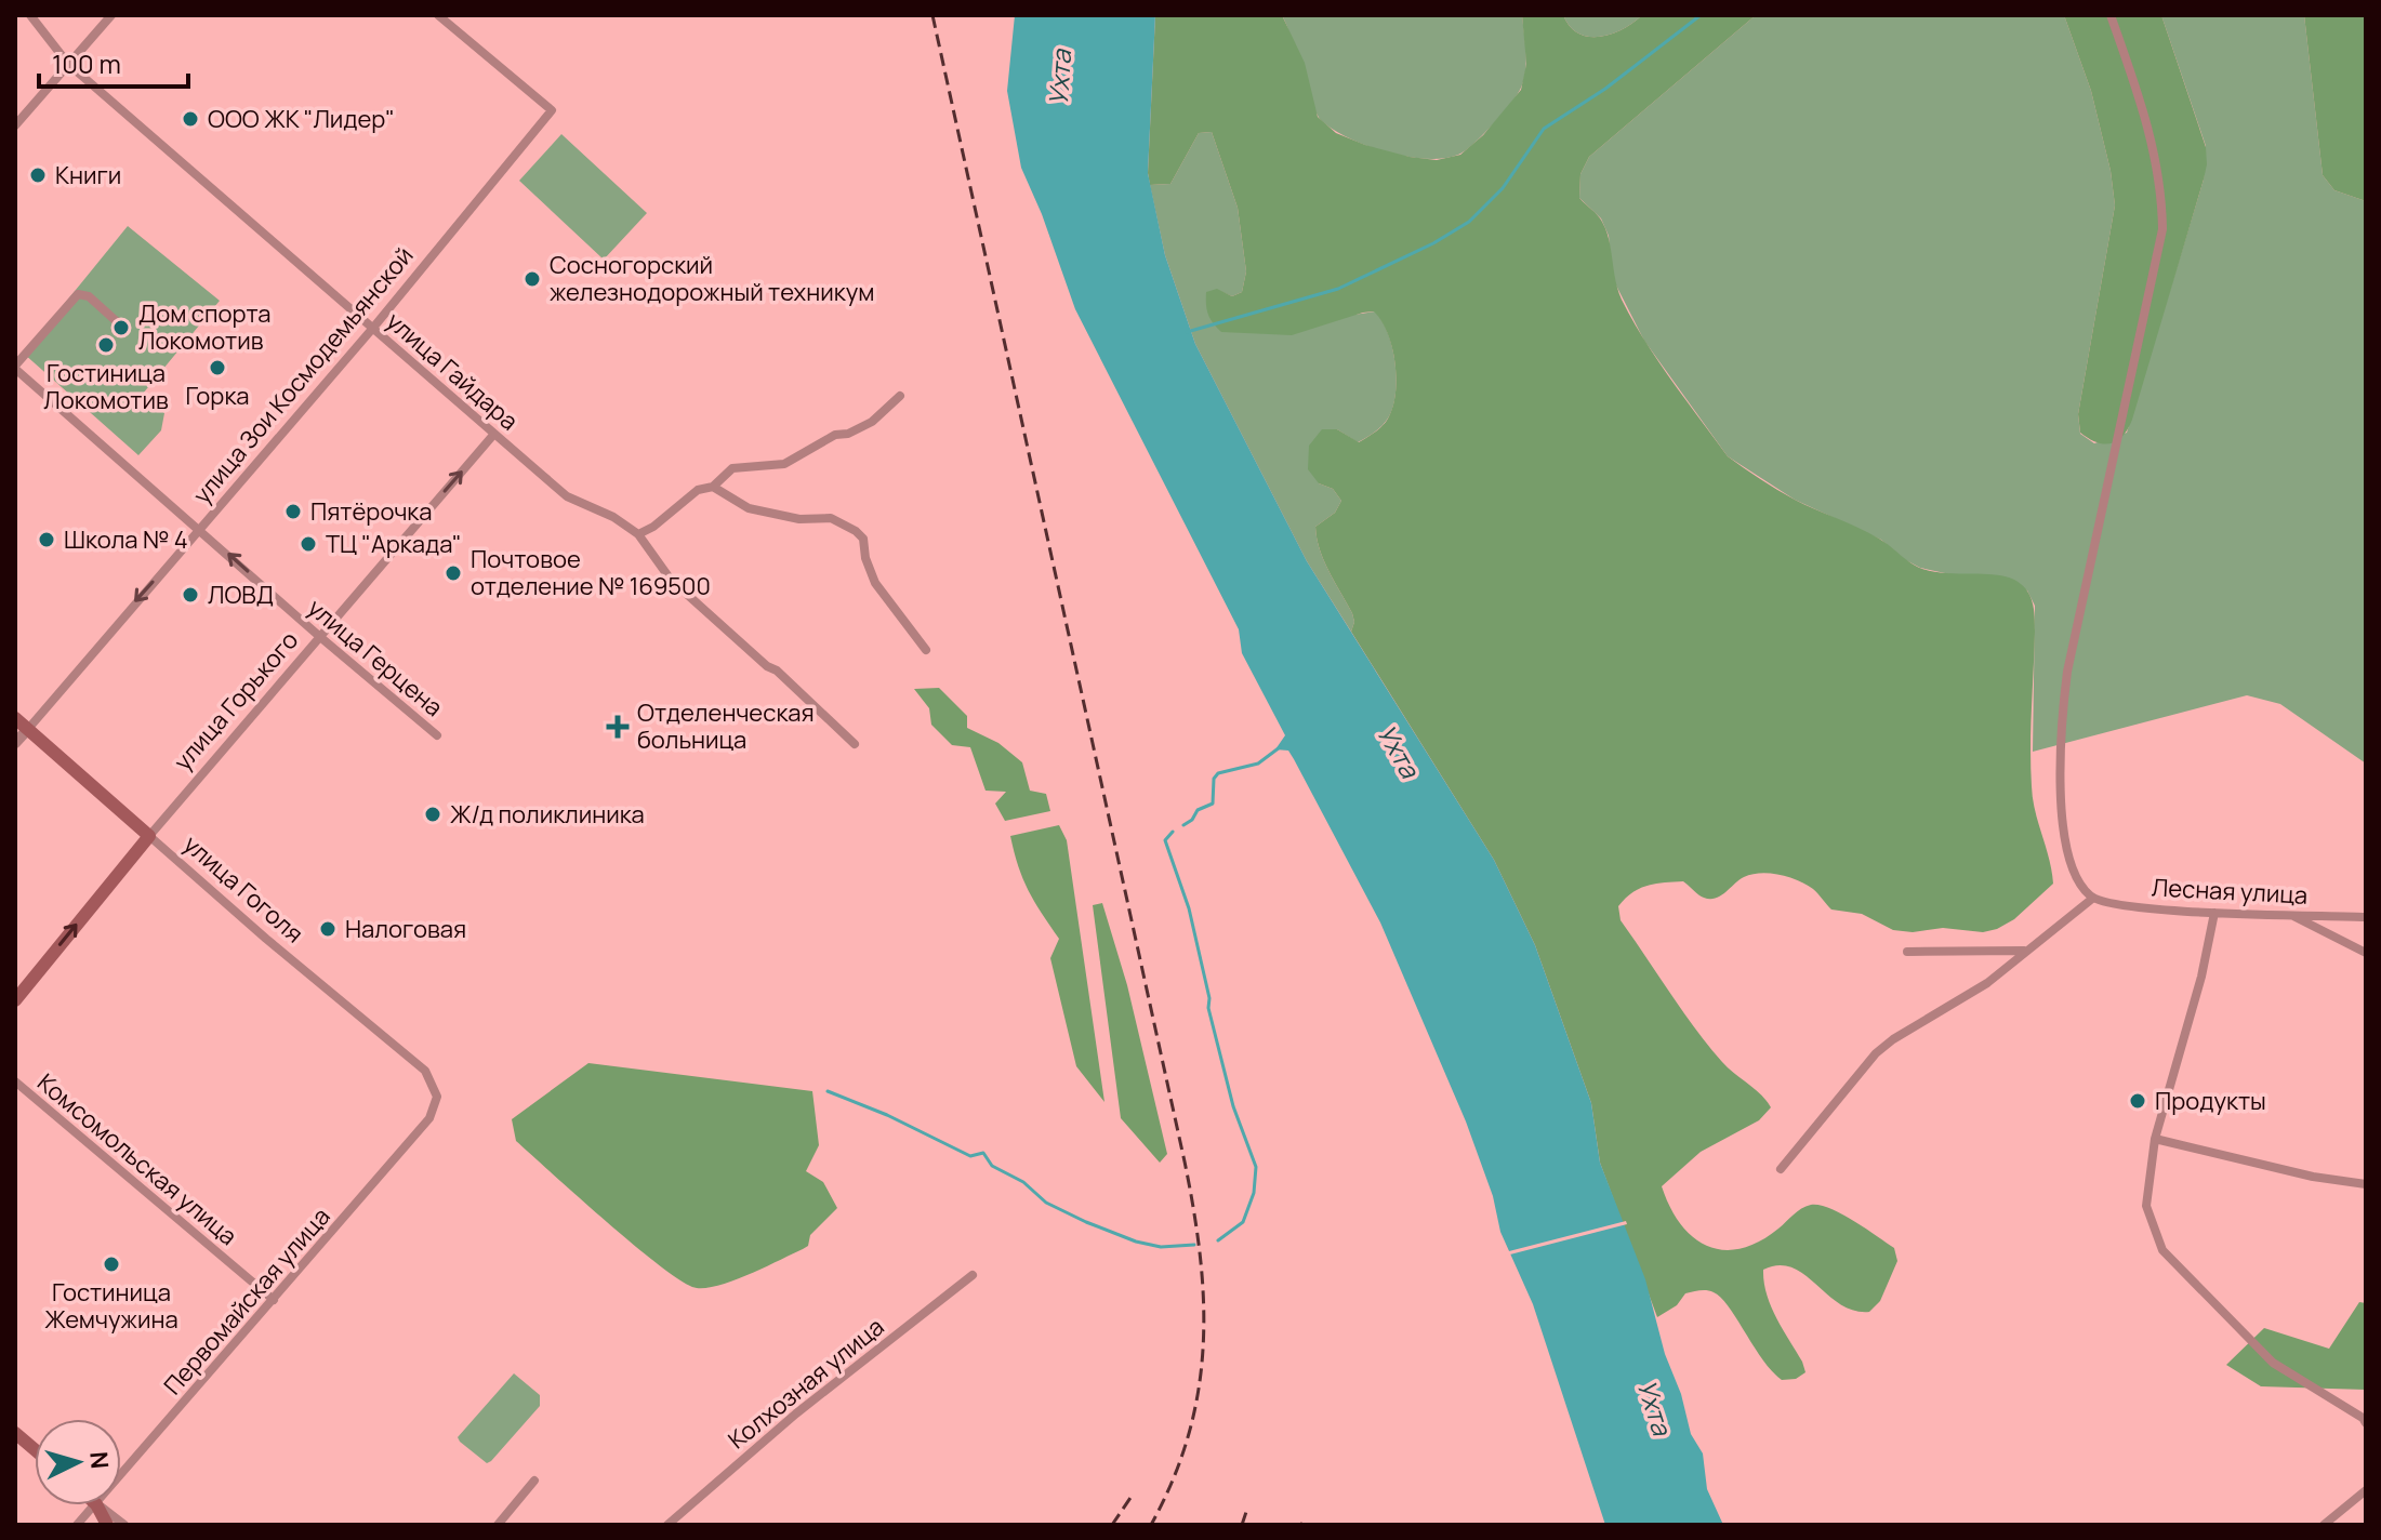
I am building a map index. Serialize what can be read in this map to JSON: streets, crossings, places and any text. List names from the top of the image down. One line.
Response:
{"streets":{"main road":["улица Горького","улица Гоголя"],"street":["улица Гайдара","улица Зои Космодемьянской","улица Герцена","Лесная улица","Комсомольская улица","Первомайская улица","Колхозная улица"]},"crossings":[["улица Гайдара","улица Зои Космодемьянской"],["улица Гайдара","улица Горького"],["улица Зои Космодемьянской","улица Герцена"],["улица Зои Космодемьянской","улица Гоголя"],["улица Герцена","улица Горького"],["улица Горького","улица Гоголя"],["улица Гоголя","Первомайская улица"],["Комсомольская улица","Первомайская улица"]],"one_way":["улица Горького"],"water":["Ухта"],"places":{"other":["ООО ЖК \"Лидер\"","Книги","Сосногорский железнодорожный техникум","Дом спорта Локомотив","Гостиница Локомотив","Горка","Пятёрочка","Школа № 4","ТЦ \"Аркада\"","Почтовое отделение № 169500","ЛОВД","Ж/д поликлиника","Налоговая","Продукты","Гостиница Жемчужина"],"health":["Отделенческая больница"]},"scale_bar":"100 m","north":"right"}
